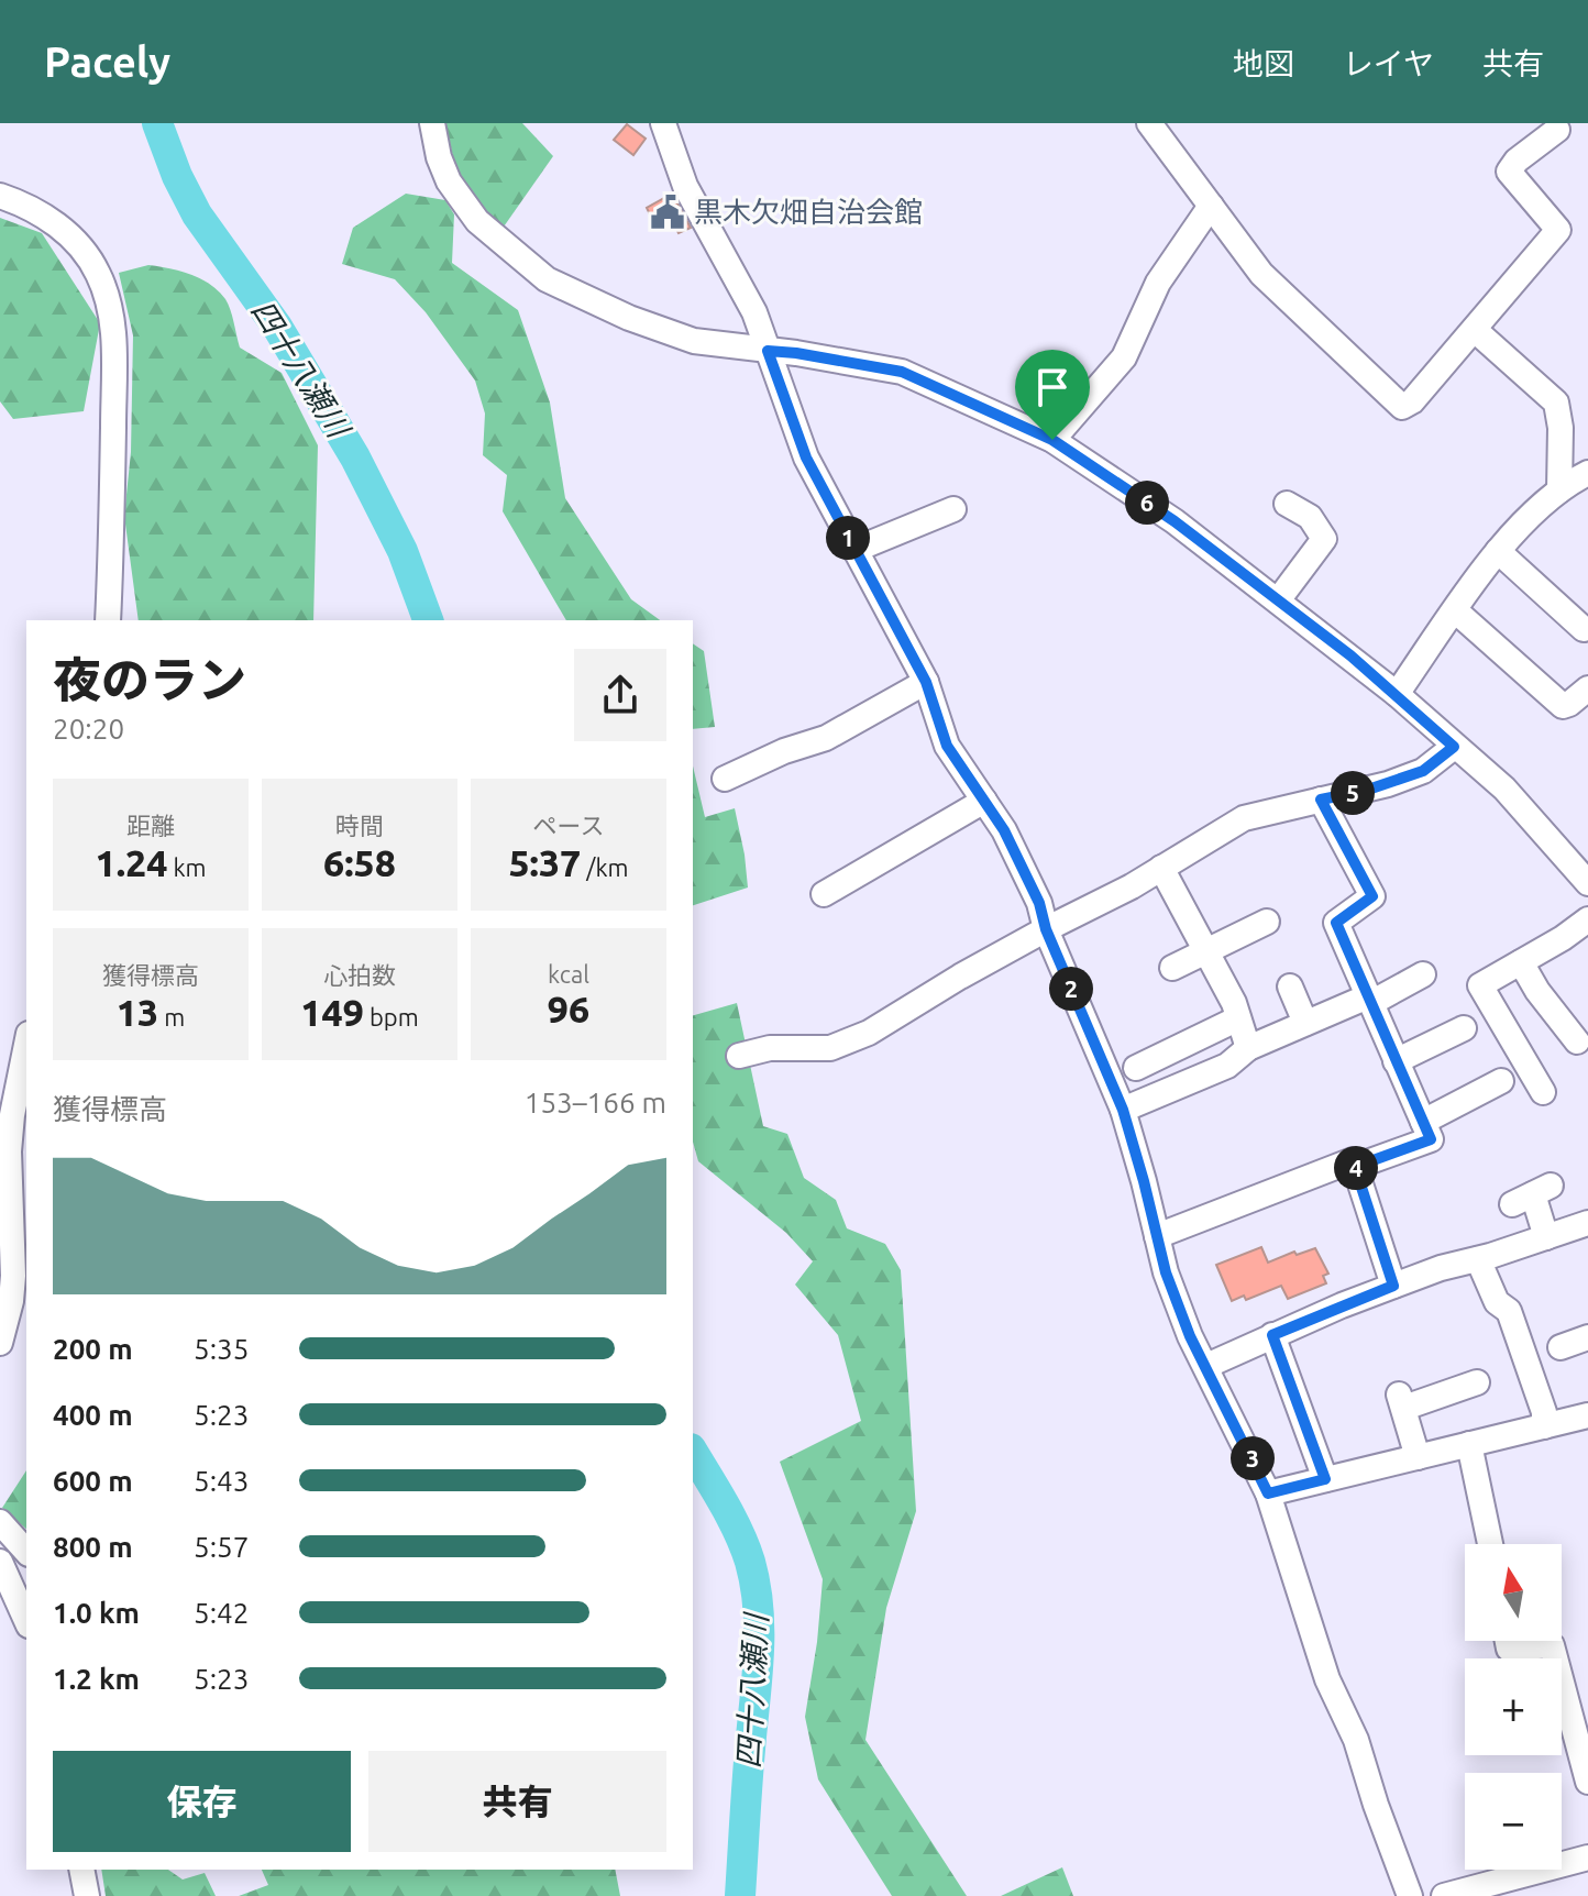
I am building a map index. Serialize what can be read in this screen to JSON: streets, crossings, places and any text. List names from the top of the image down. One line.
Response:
{"water":["四十八瀬川"],"places":{"public building":["黒木欠畑自治会館"]},"north":"top","page":{"header":"Pacely","nav":["地図","レイヤ","共有"],"pins":["6","1","5","2","4","3"],"heading":["夜のラン","20:20"],"stats":[["距離","1.24 km"],["時間","6:58"],["ペース","5:37 /km"],["獲得標高","13 m"],["心拍数","149 bpm"],["kcal","96"]],"chart":["獲得標高","153–166 m"],"list":[{"name":"200 m","note":"5:35"},{"name":"400 m","note":"5:23"},{"name":"600 m","note":"5:43"},{"name":"800 m","note":"5:57"},{"name":"1.0 km","note":"5:42"},{"name":"1.2 km","note":"5:23"}],"map_buttons":["+","−"],"buttons":["保存","共有"]}}
